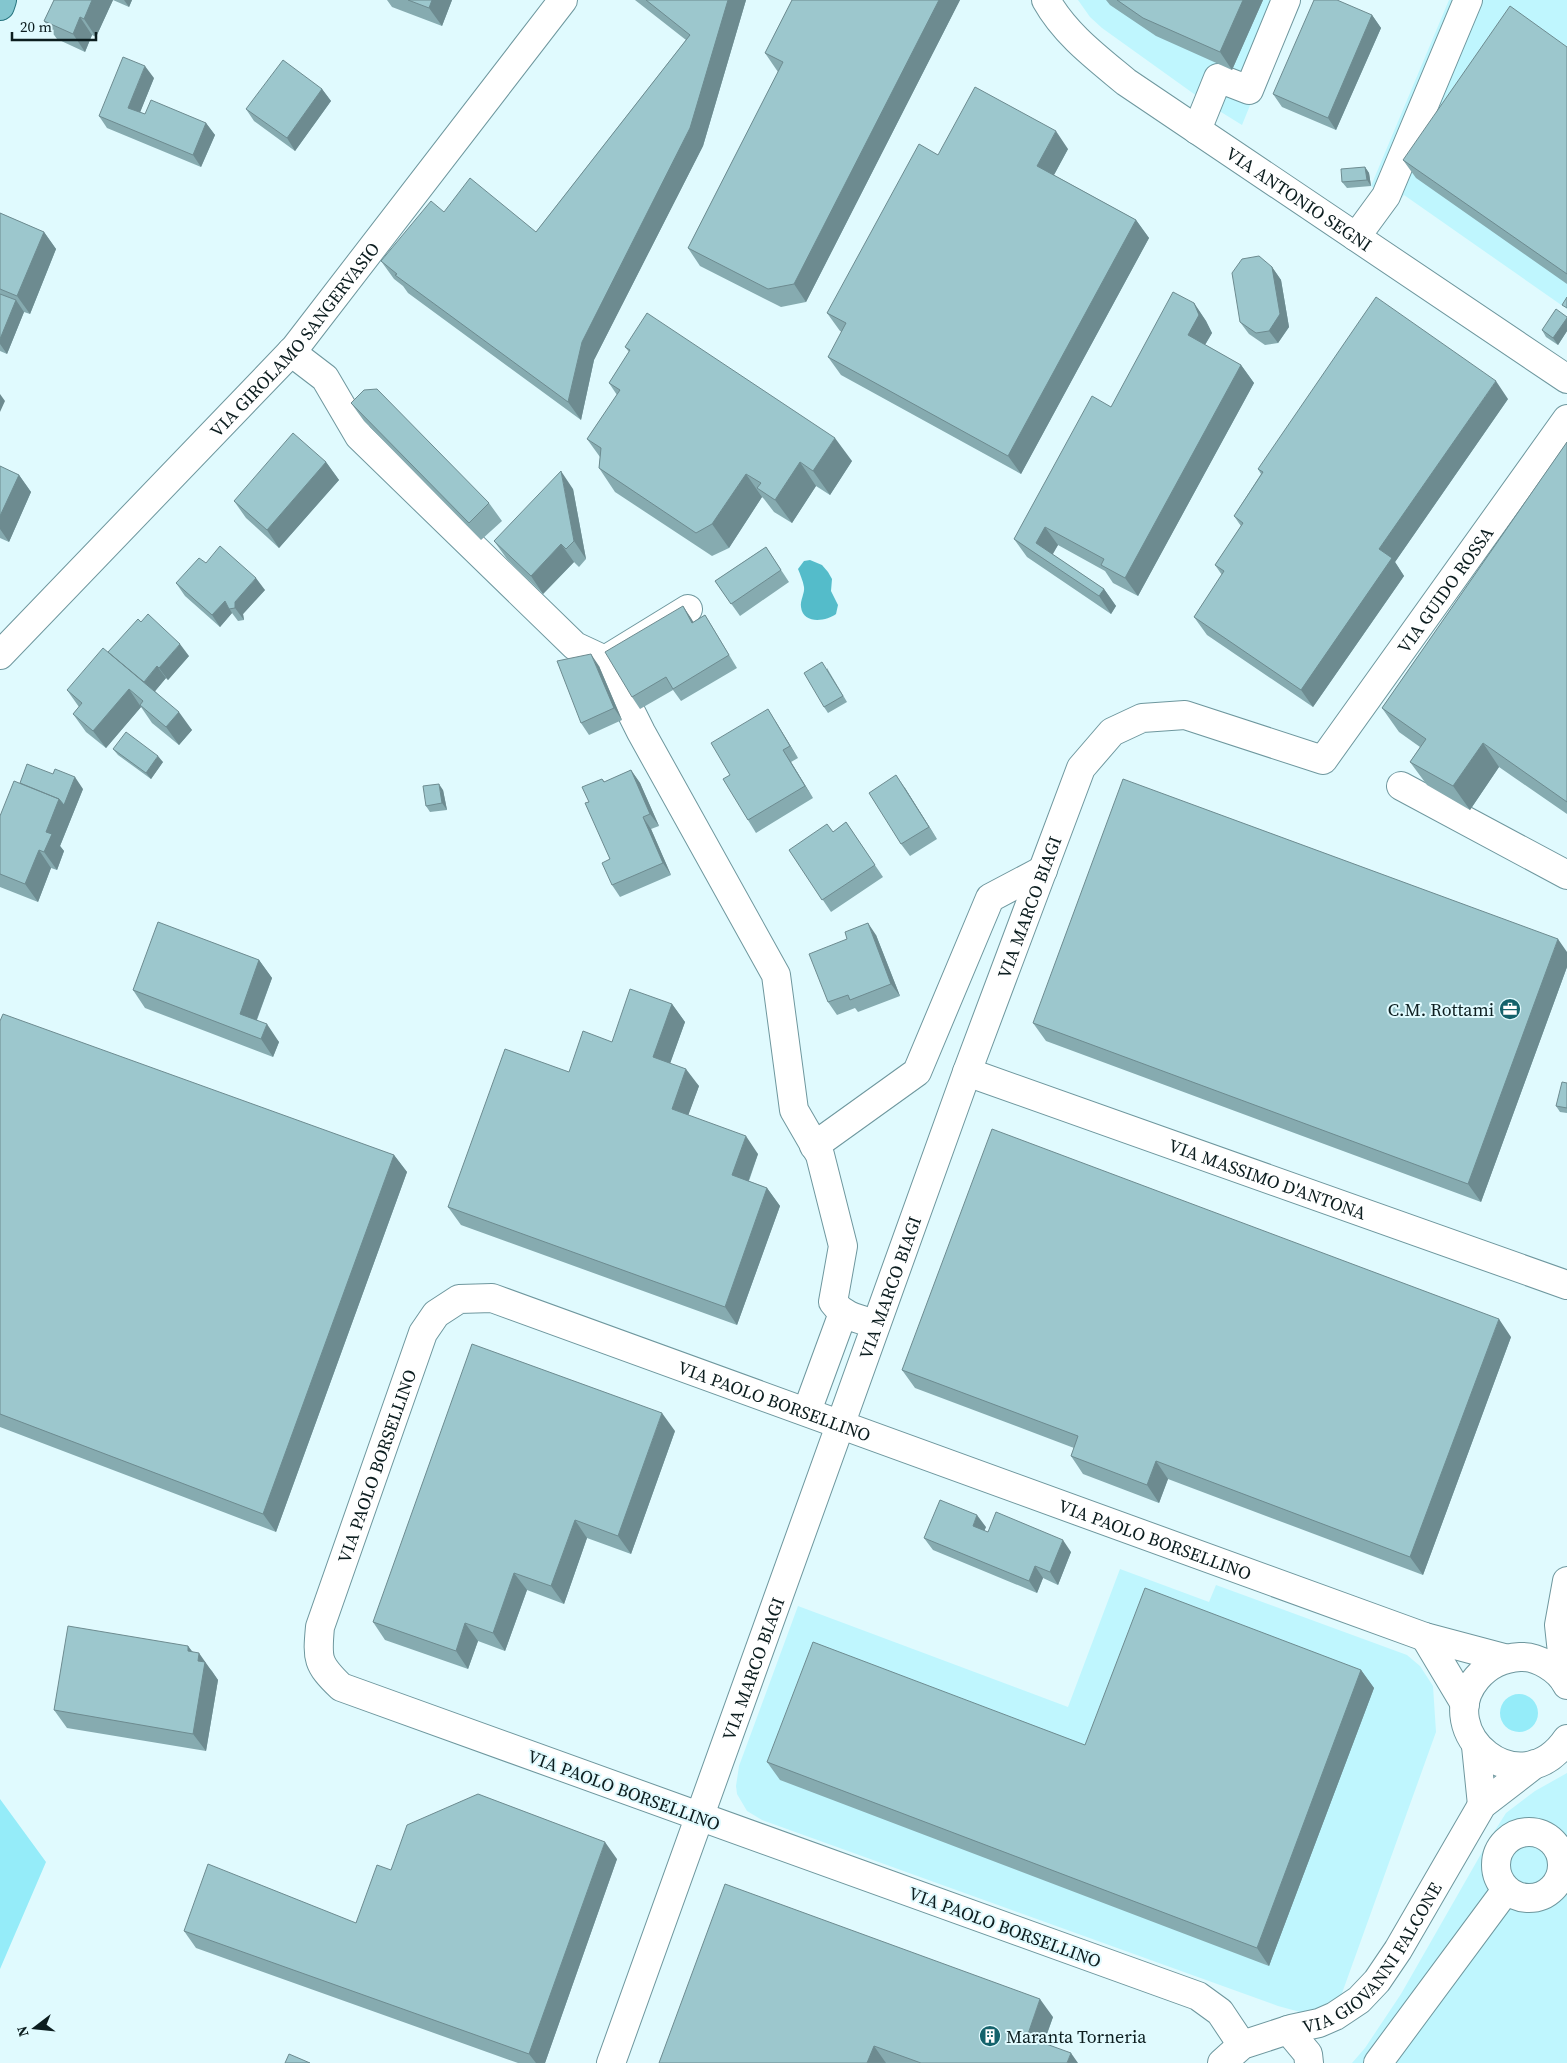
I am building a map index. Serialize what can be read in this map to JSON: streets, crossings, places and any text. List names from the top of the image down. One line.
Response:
{"streets":{"street":["VIA ANTONIO SEGNI","VIA GIROLAMO SANGERVASIO","VIA GUIDO ROSSA","VIA MARCO BIAGI","VIA MASSIMO D'ANTONA","VIA PAOLO BORSELLINO","VIA GIOVANNI FALCONE"]},"crossings":[["VIA GUIDO ROSSA","VIA MARCO BIAGI"],["VIA MARCO BIAGI","VIA MASSIMO D'ANTONA"],["VIA MARCO BIAGI","VIA PAOLO BORSELLINO"],["VIA PAOLO BORSELLINO","VIA GIOVANNI FALCONE"]],"places":{"office":["C.M. Rottami"],"building":["Maranta Torneria"]},"scale_bar":"20 m","north":"left"}
